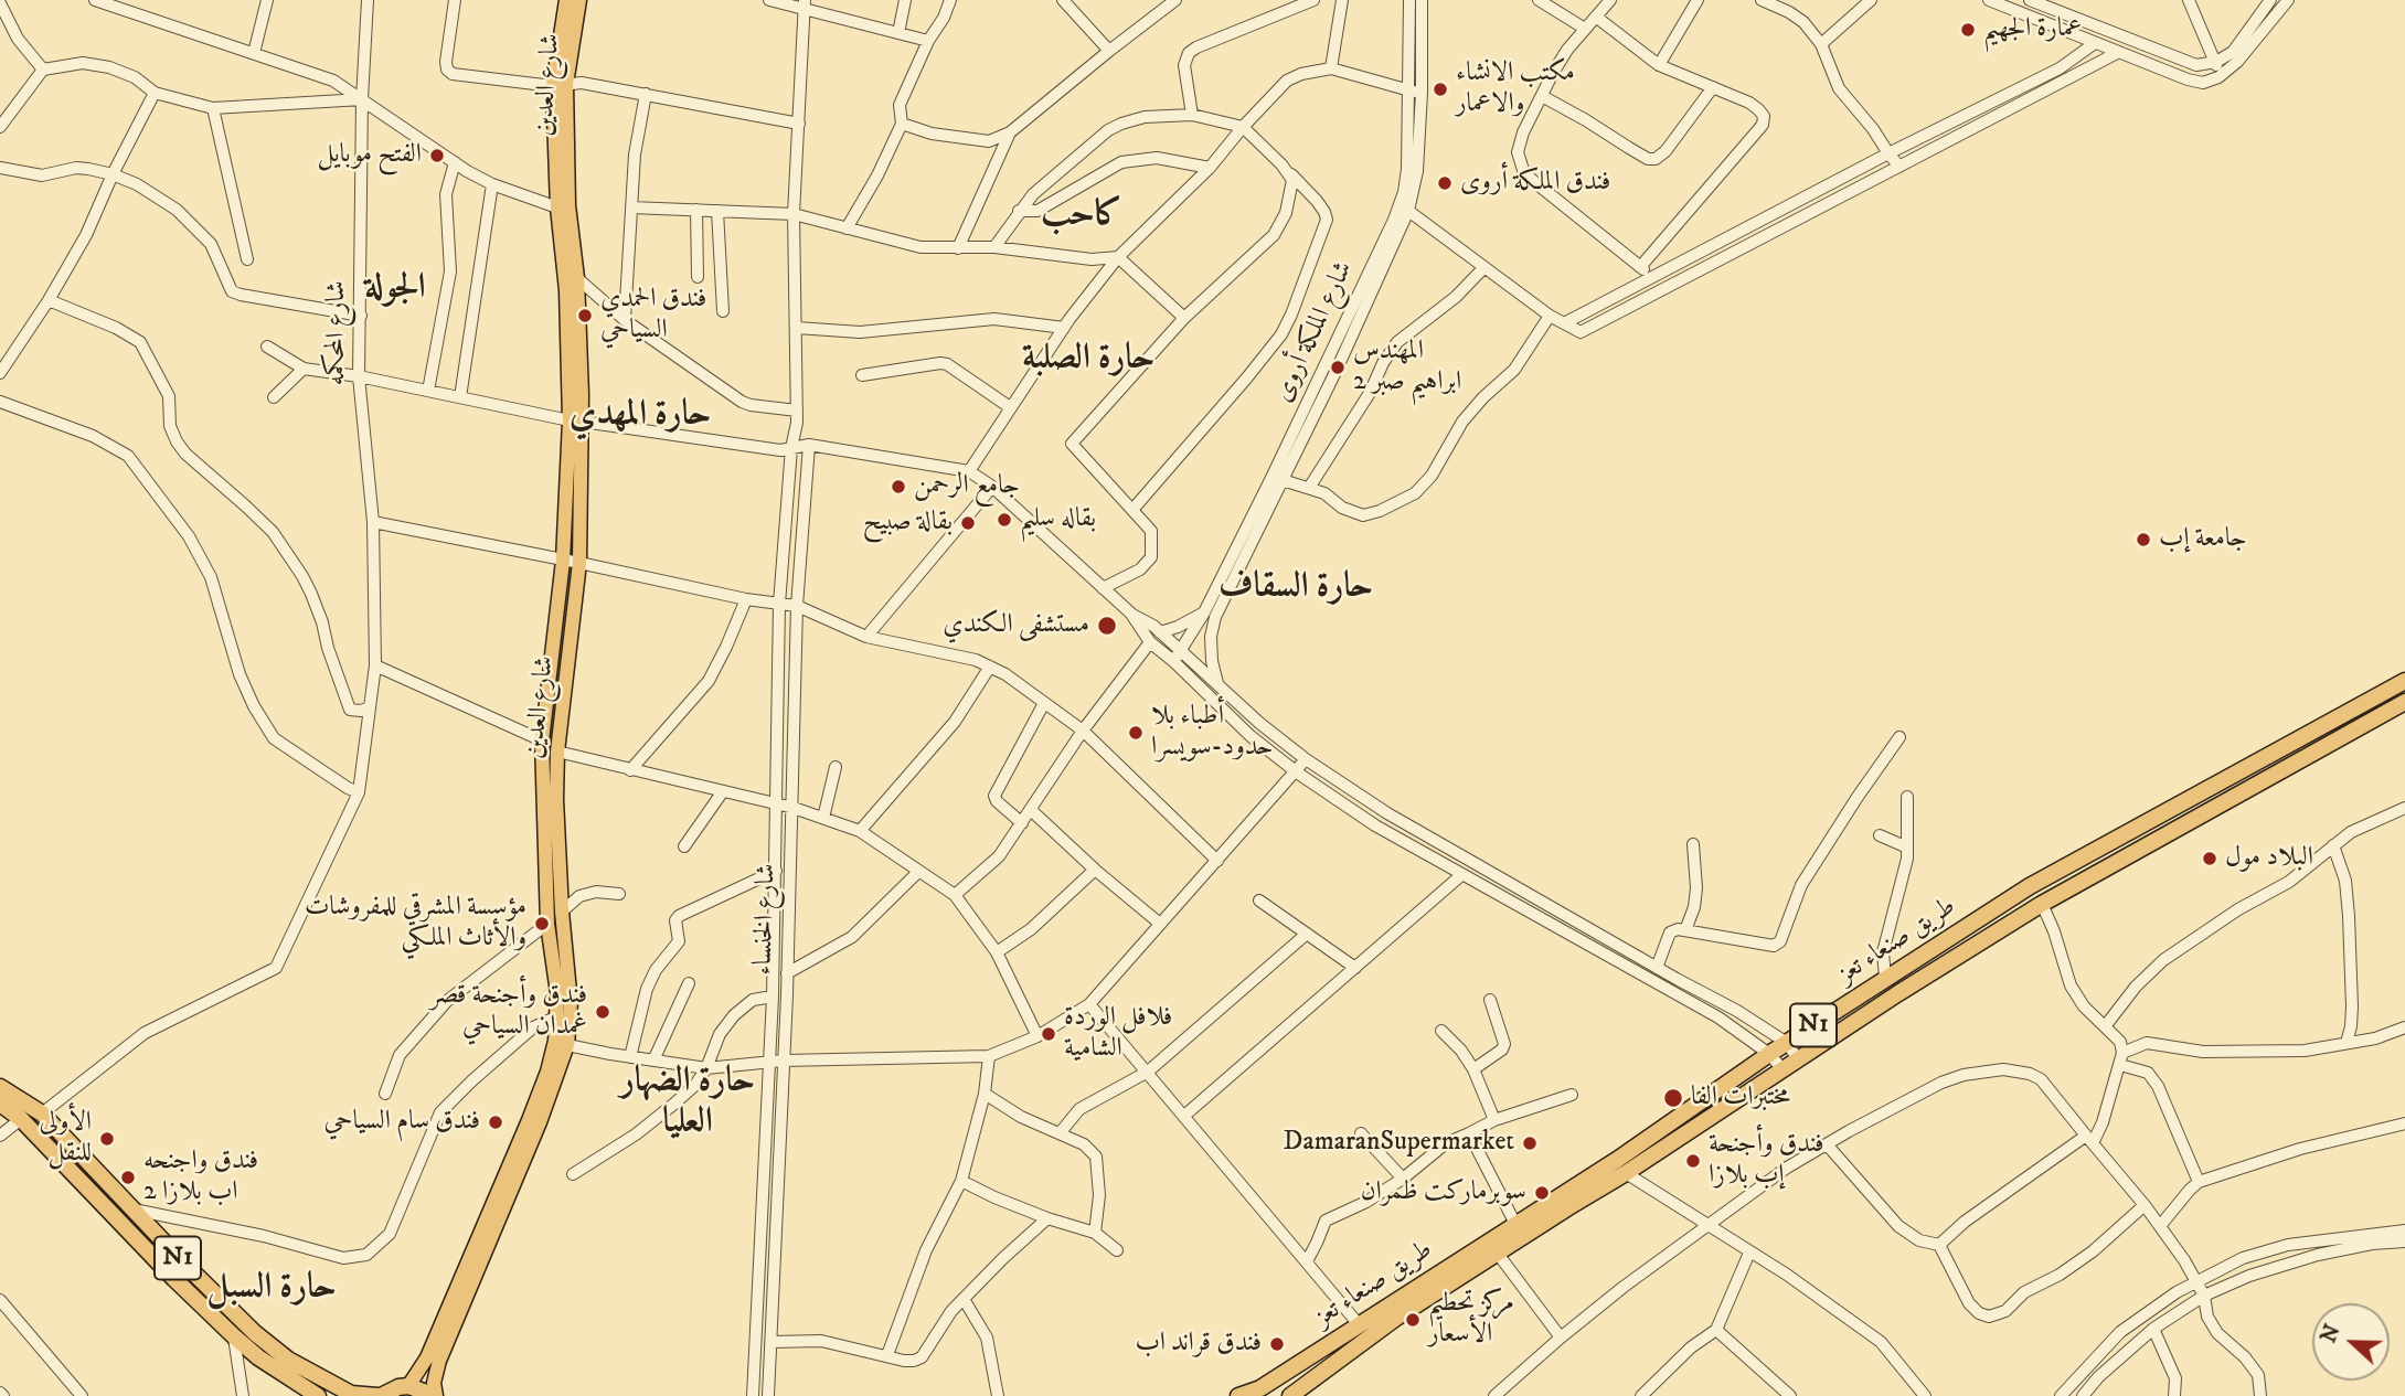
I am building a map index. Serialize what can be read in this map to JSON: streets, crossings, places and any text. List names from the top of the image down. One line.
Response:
{"streets":{"highway":["طريق صنعاء تعز","N1"],"main road":["شارع العدين"],"street":["شارع الملكة أروى","شارع المحكمه","شارع الخنساء"]},"crossings":[["شارع المحكمه","N1"]],"districts":["كاحب","الجولة","حارة الصلبة","حارة المهدي","حارة السقاف","حارة الضهار العليا","حارة السبل"],"places":["عمارة الجهيم","مكتب الانشاء والاعمار","الفتح موبايل","فندق الملكة أروى","فندق الحمدي السياحي","المهندس ابراهيم صبر 2","جامع الرحمن","بقاله سليم","بقالة صبيح","جامعة إب","مستشفى الكندي","أطباء بلا حدود-سويسرا","البلاد مول","مؤسسة المشرقي للمفروشات والأثاث الملكي","فندق وأجنحة قصر غمدان السياحي","فلافل الوردة الشامية","مختبرات الفا","فندق سام السياحي","الأولى للنقل","DamaranSupermarket","فندق وأجنحة إب بلازا","فندق واجنحه اب بلازا 2","سوبرماركت ظمران","مركز تحطيم الأسعار","فندق قراند اب"],"north":"left"}
